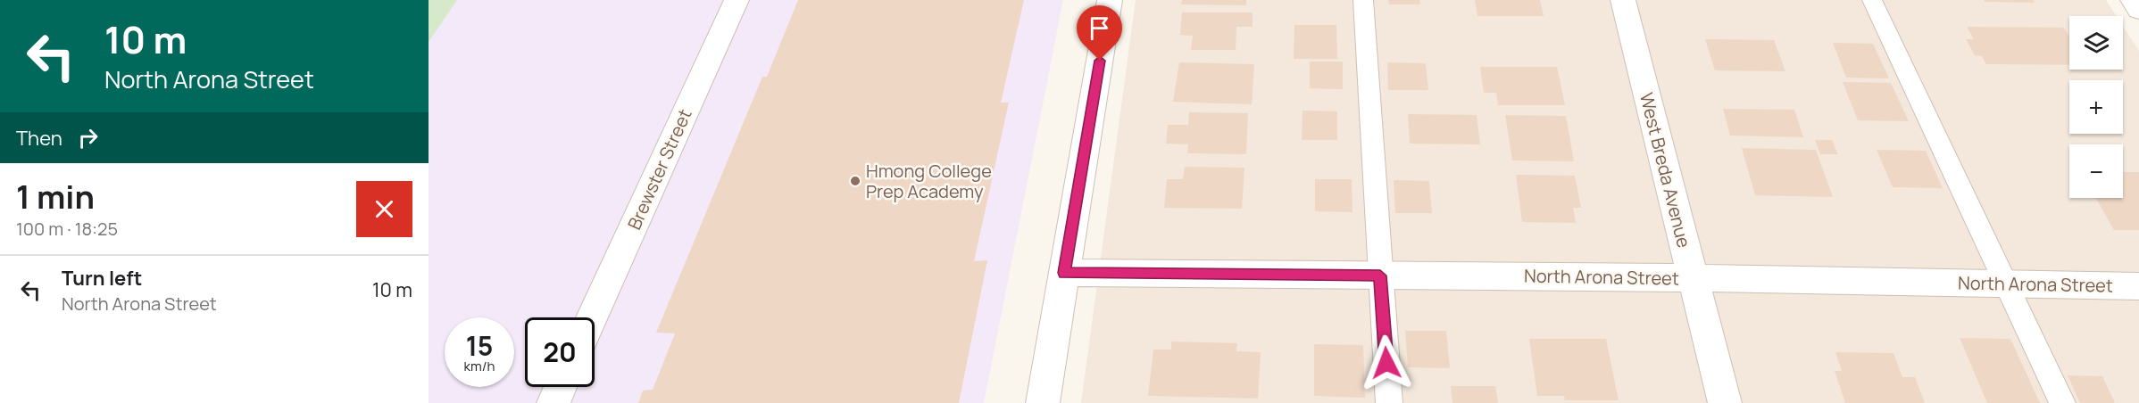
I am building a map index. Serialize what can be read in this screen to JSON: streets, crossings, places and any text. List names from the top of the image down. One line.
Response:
{"streets":{"street":["Brewster Street","West Breda Avenue","North Arona Street"]},"crossings":[["West Breda Avenue","North Arona Street"]],"places":["Hmong College Prep Academy"],"page":{"turn":["10 m","North Arona Street"],"map_buttons":["+","−"],"then":"Then","heading":["1 min","100 m · 18:25"],"list":[{"name":"Turn left","note":"North Arona Street","value":"10 m"}],"speed":"15 km/h","limit":"20"}}
